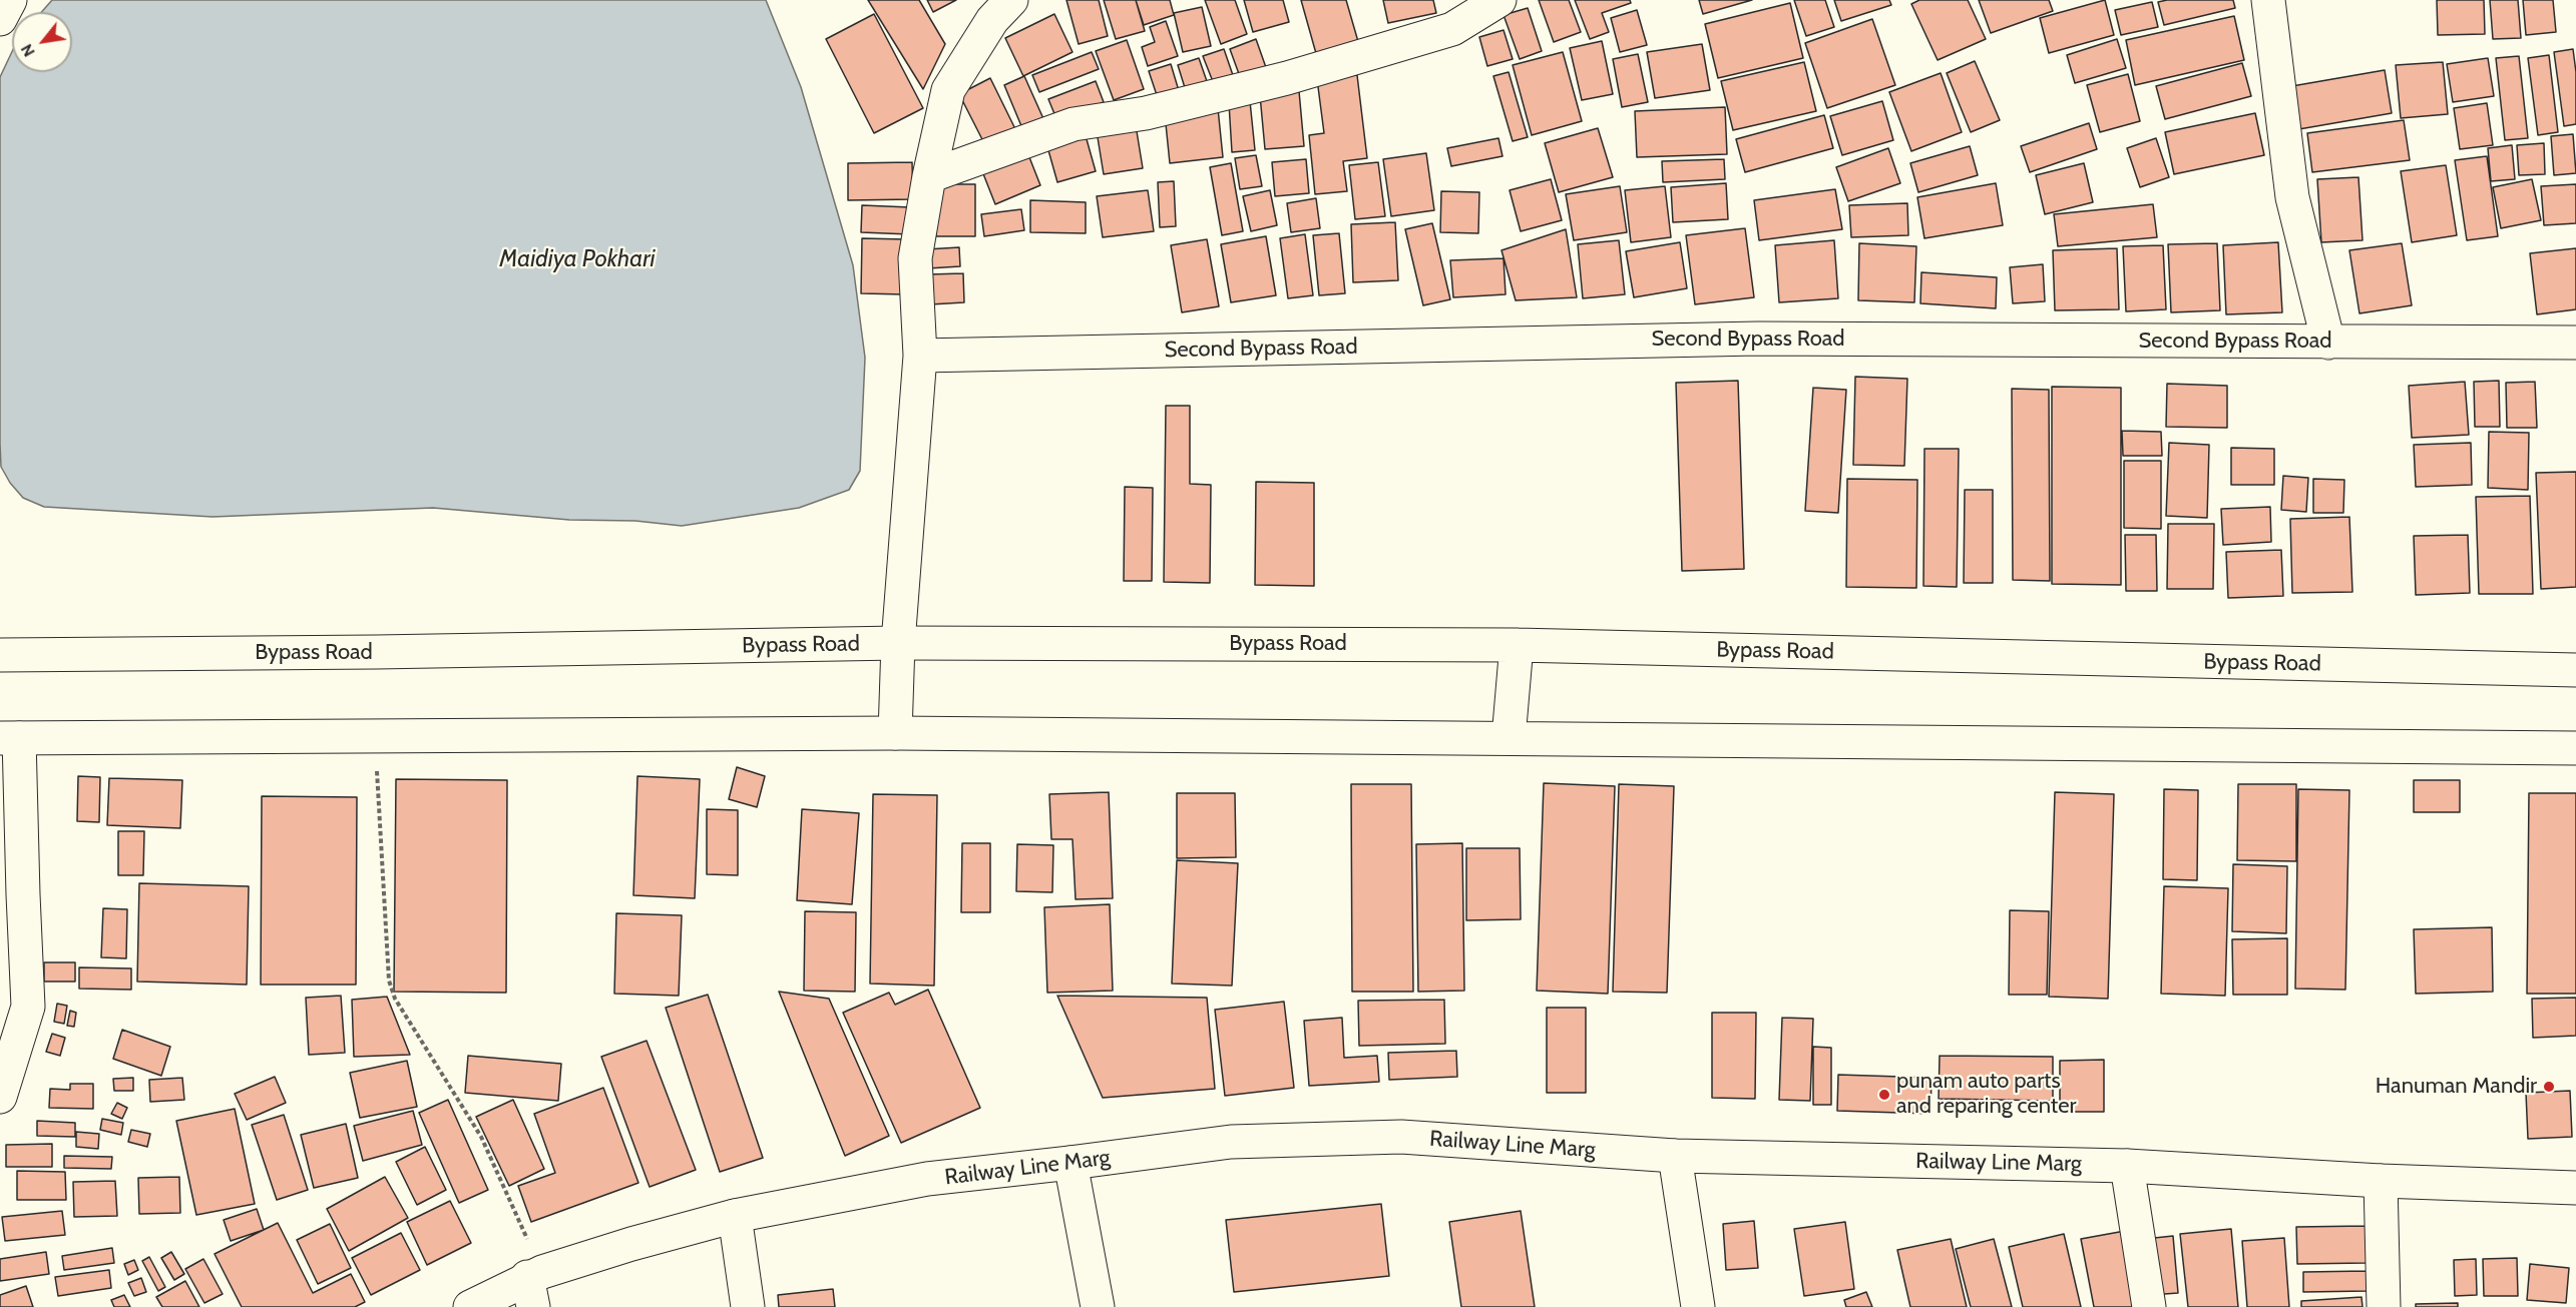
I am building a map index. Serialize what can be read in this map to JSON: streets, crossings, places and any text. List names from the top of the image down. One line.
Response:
{"streets":{"main road":["Second Bypass Road","Bypass Road","Railway Line Marg"]},"water":["Maidiya Pokhari"],"places":["Hanuman Mandir","punam auto parts and reparing center"],"north":"bottom left"}
